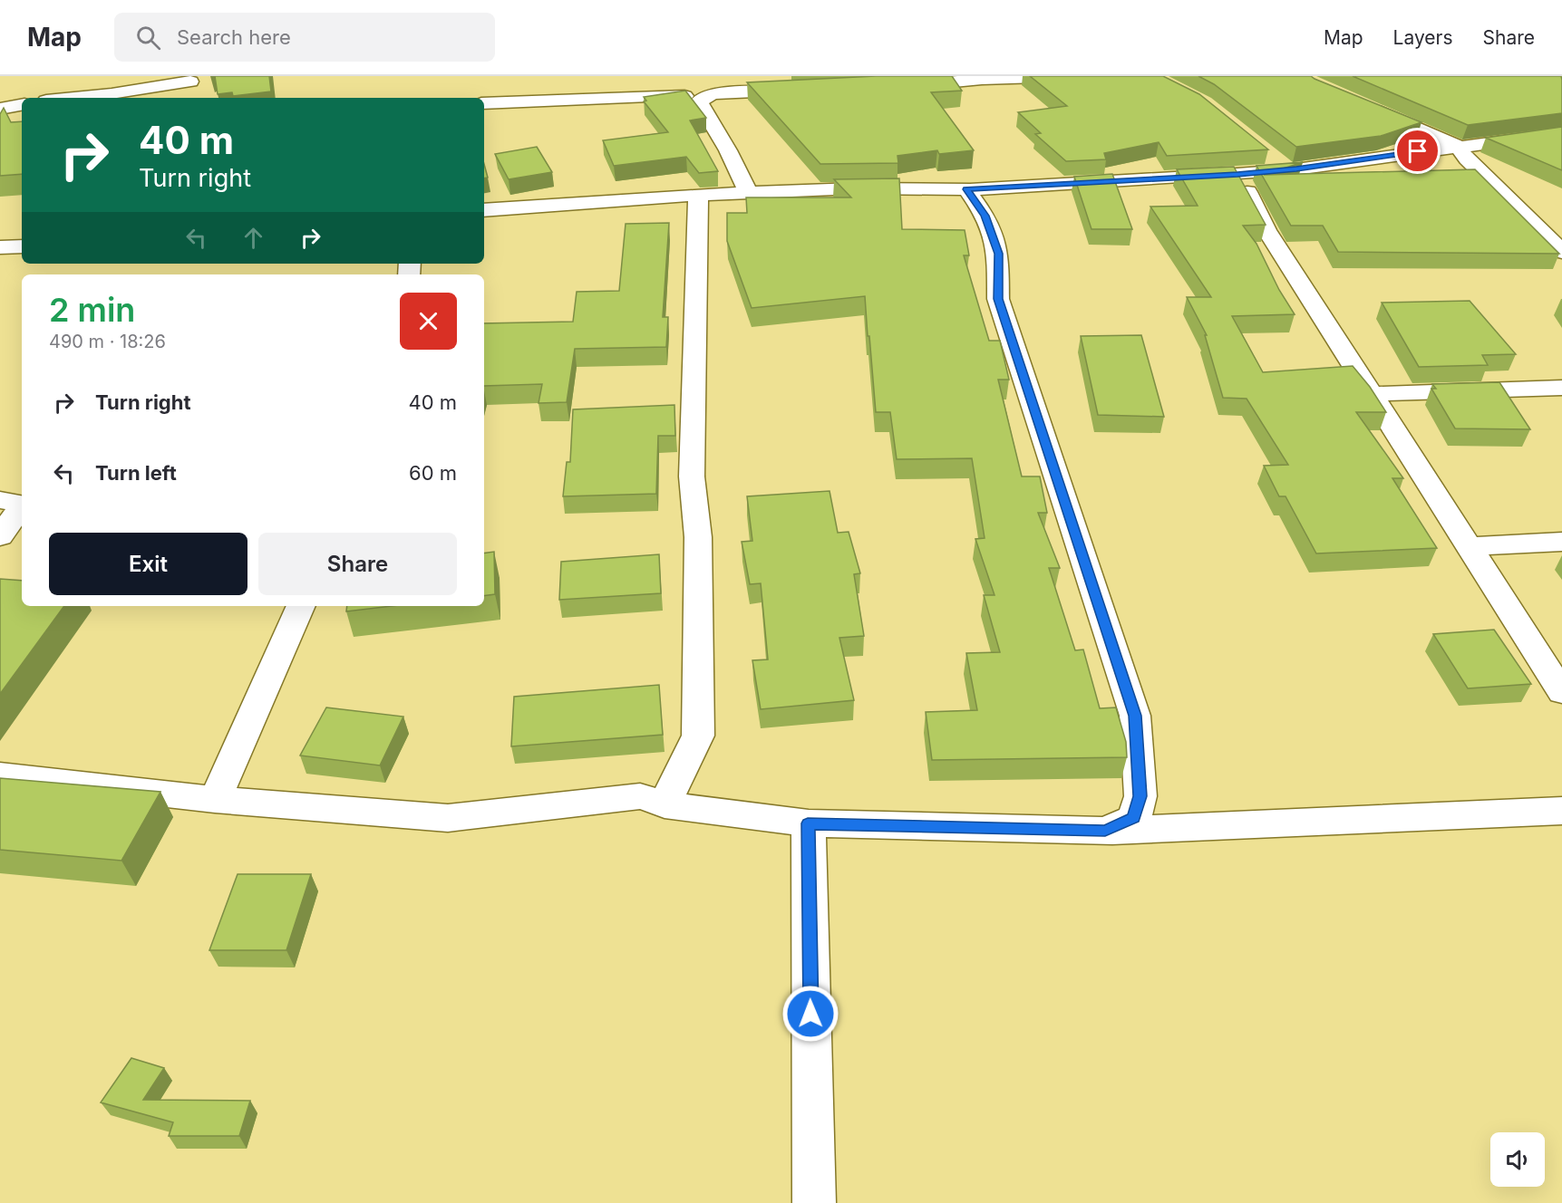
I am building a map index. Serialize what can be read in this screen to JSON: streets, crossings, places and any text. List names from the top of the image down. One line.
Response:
{"page":{"header":"Map","search":"Search here","nav":["Map","Layers","Share"],"turn":["40 m","Turn right"],"heading":["2 min","490 m · 18:26"],"list":[{"name":"Turn right","value":"40 m"},{"name":"Turn left","value":"60 m"}],"buttons":["Exit","Share"]}}
